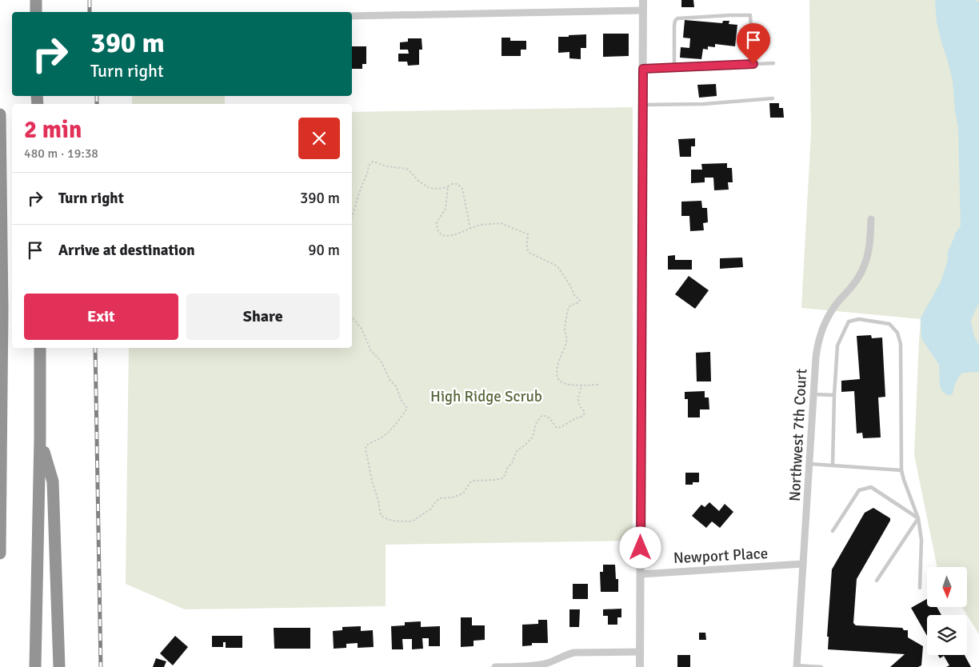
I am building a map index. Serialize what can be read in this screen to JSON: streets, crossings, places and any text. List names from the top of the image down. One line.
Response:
{"streets":{"street":["Northwest 7th Court","Newport Place"]},"crossings":[["Northwest 7th Court","Newport Place"]],"parks":["High Ridge Scrub"],"north":"bottom","page":{"turn":["390 m","Turn right"],"heading":["2 min","480 m · 19:38"],"list":[{"name":"Turn right","value":"390 m"},{"name":"Arrive at destination","value":"90 m"}],"buttons":["Exit","Share"]}}
